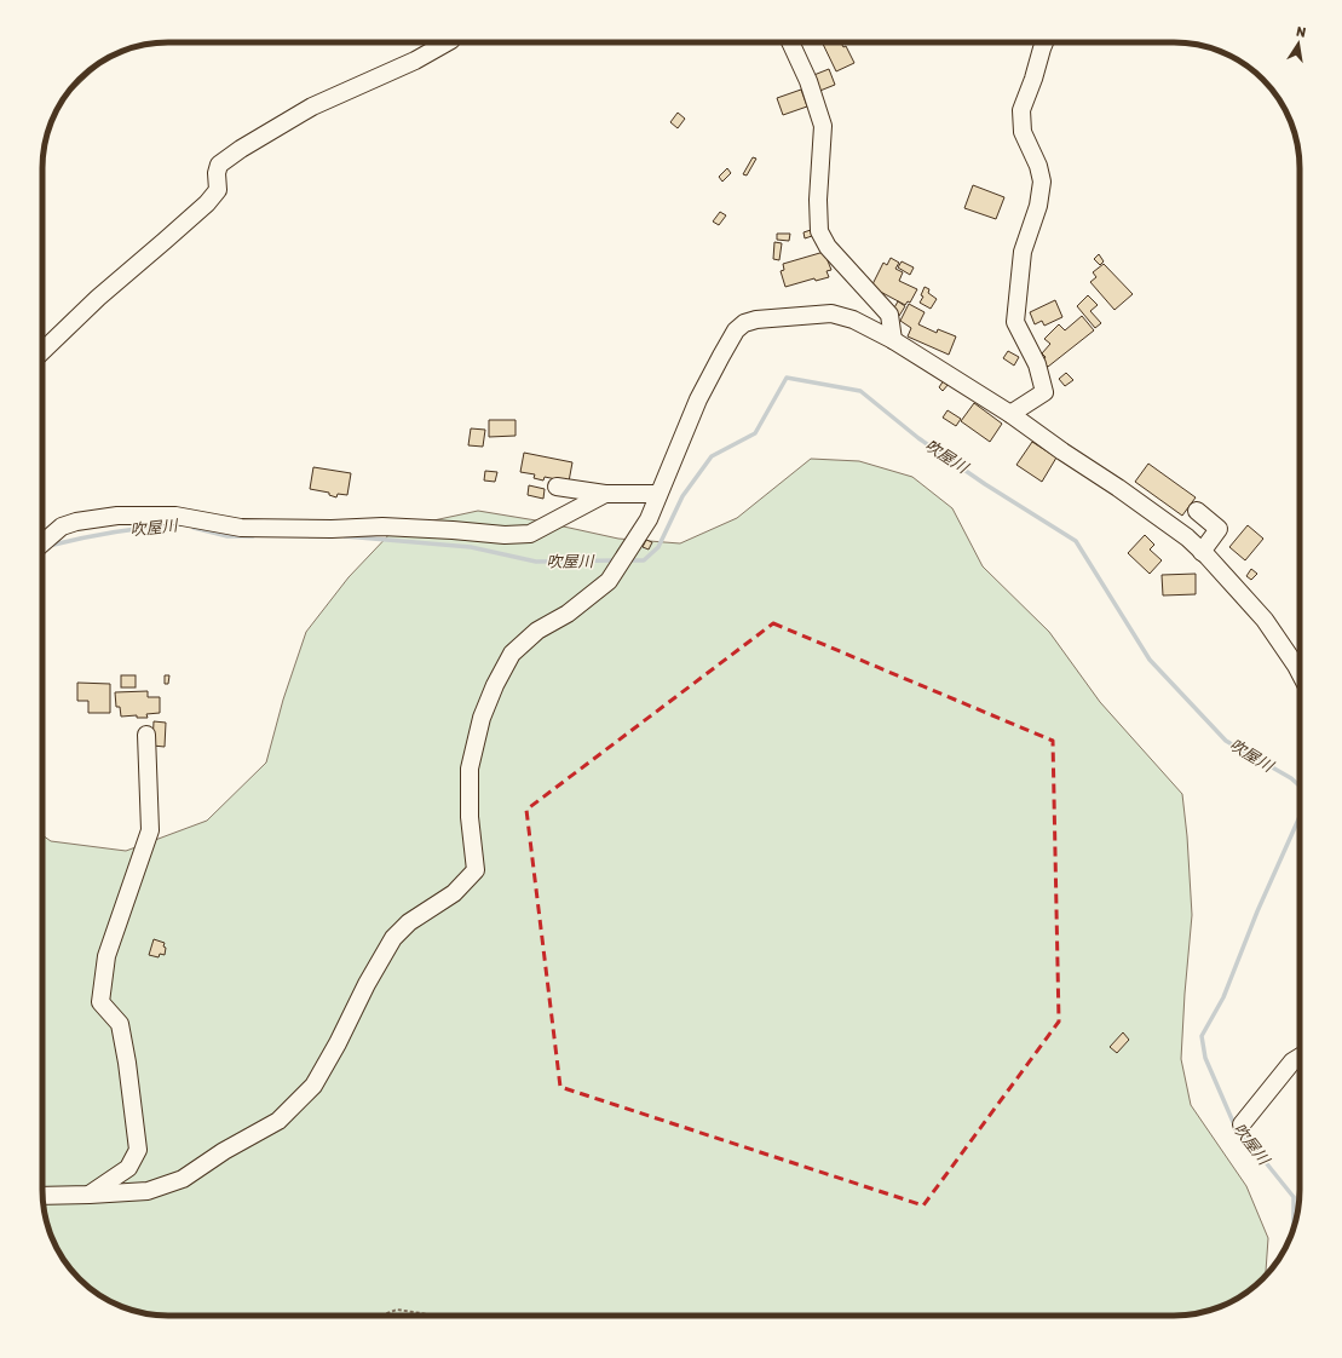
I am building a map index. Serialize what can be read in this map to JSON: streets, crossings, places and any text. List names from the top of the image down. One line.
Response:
{"water":["吹屋川"],"north":"top"}
